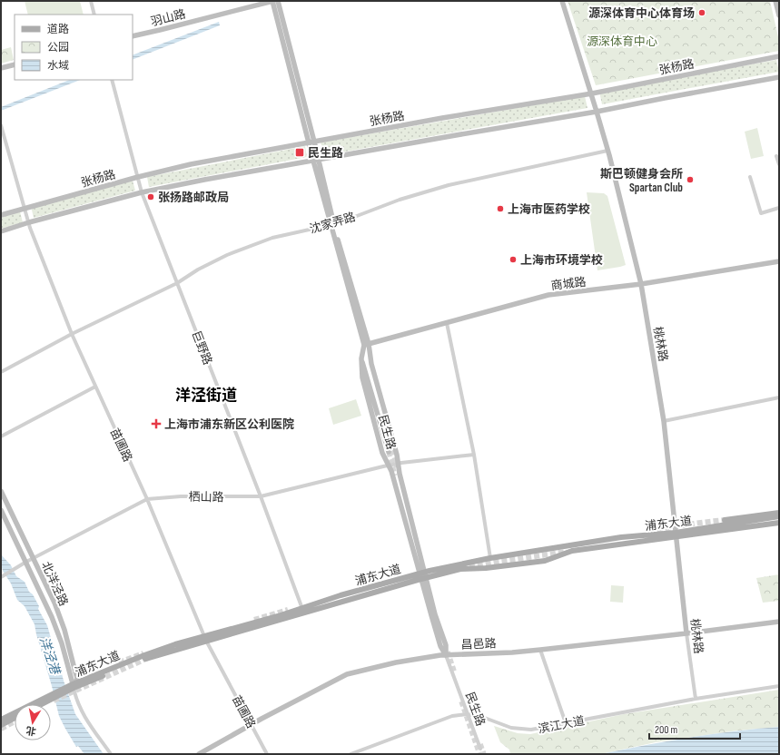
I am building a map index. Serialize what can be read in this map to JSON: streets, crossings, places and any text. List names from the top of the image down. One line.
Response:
{"streets":{"main road":["羽山路","张杨路","商城路","桃林路","民生路","浦东大道","北洋泾路","昌邑路"],"street":["沈家弄路","巨野路","苗圃路","栖山路","滨江大道"]},"crossings":[["羽山路","民生路"],["张杨路","桃林路"],["张杨路","巨野路"],["张杨路","民生路"],["张杨路","苗圃路"],["沈家弄路","桃林路"],["沈家弄路","巨野路"],["沈家弄路","民生路"],["沈家弄路","苗圃路"],["商城路","桃林路"],["商城路","民生路"],["桃林路","浦东大道"],["桃林路","昌邑路"],["桃林路","滨江大道"],["巨野路","栖山路"],["巨野路","浦东大道"],["民生路","栖山路"],["民生路","浦东大道"],["民生路","昌邑路"],["民生路","滨江大道"],["苗圃路","栖山路"],["苗圃路","浦东大道"],["苗圃路","昌邑路"],["栖山路","北洋泾路"],["浦东大道","北洋泾路"]],"districts":["洋泾街道"],"water":["洋泾港"],"parks":["源深体育中心"],"places":{"other":["源深体育中心体育场","斯巴顿健身会所 Spartan Club","张扬路邮政局","上海市医药学校","上海市环境学校"],"transit":["民生路"],"health":["上海市浦东新区公利医院"]},"legend":["道路","公园","水域"],"scale_bar":"200 m","north":"bottom"}
